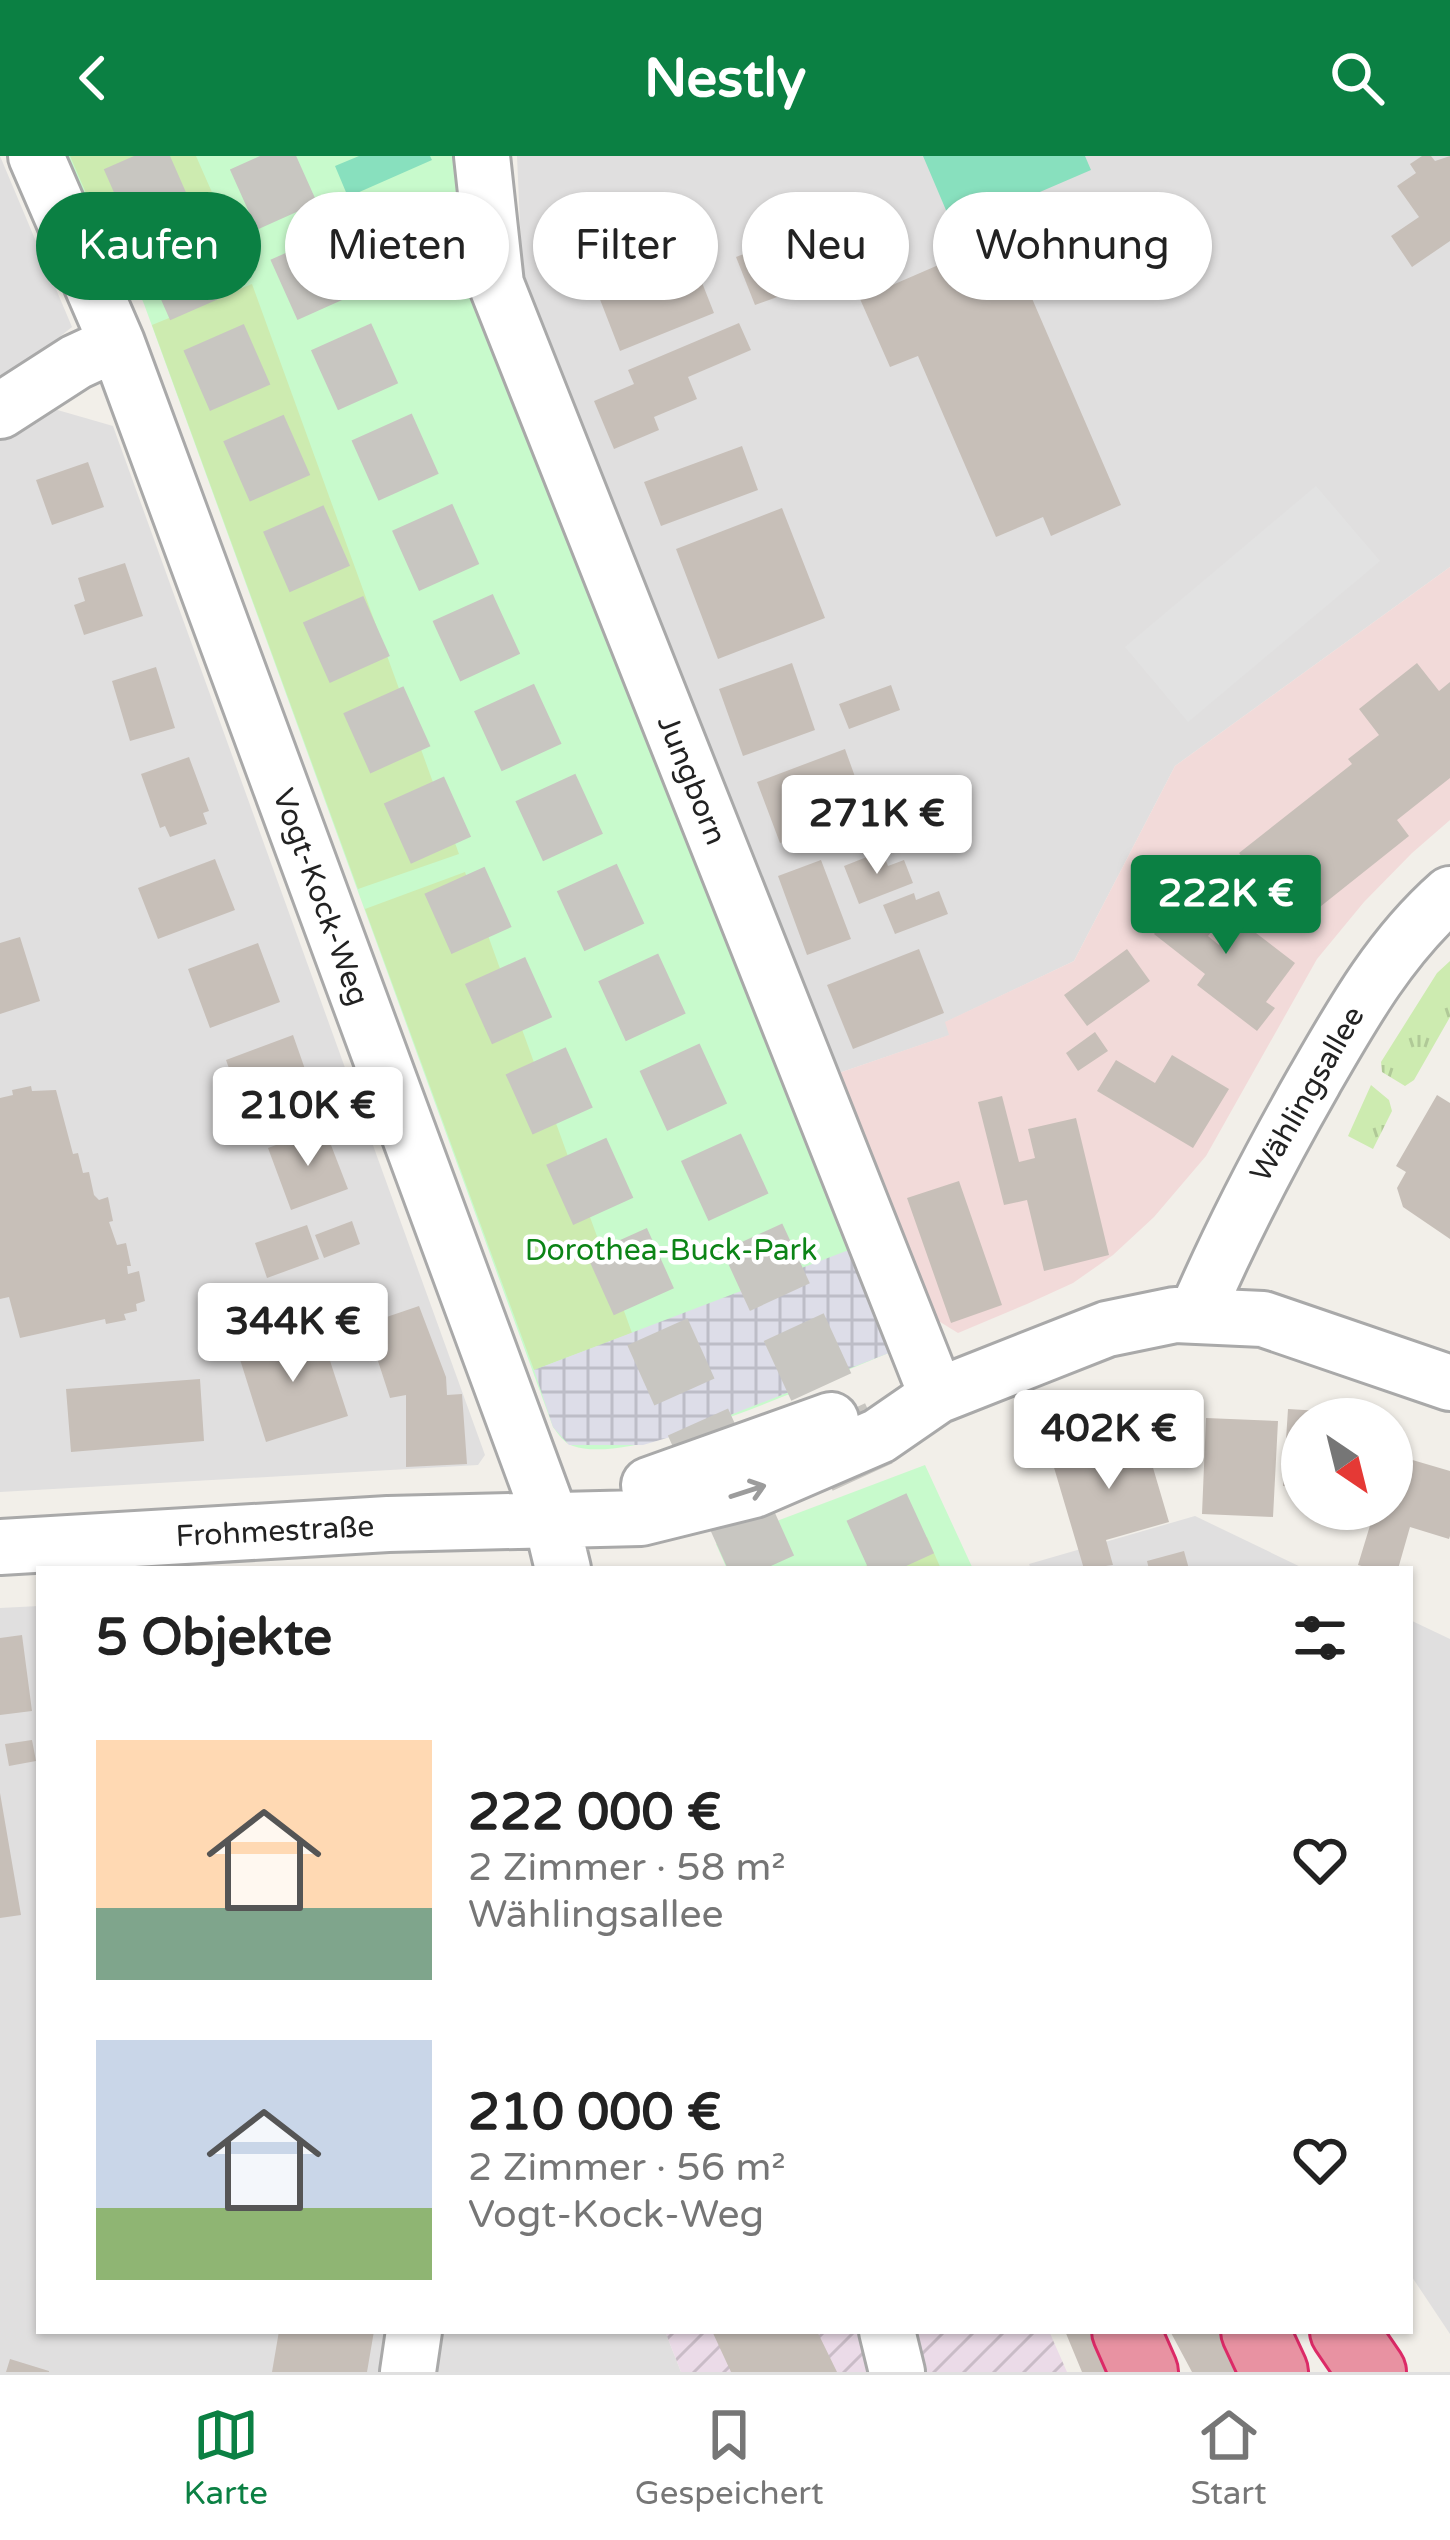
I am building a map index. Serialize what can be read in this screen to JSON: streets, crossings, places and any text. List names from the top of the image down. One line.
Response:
{"streets":{"street":["Jungborn","Vogt-Kock-Weg","Wählingsallee","Frohmestraße"]},"crossings":[["Jungborn","Frohmestraße"],["Vogt-Kock-Weg","Frohmestraße"],["Wählingsallee","Frohmestraße"]],"parks":["Dorothea-Buck-Park"],"north":"bottom right","page":{"header":"Nestly","chip":["Kaufen","Mieten","Filter","Neu","Wohnung"],"price":["271K €","222K €","210K €","344K €","402K €"],"heading":"5 Objekte","list":[{"name":"222 000 €","note":"2 Zimmer · 58 m² · Wählingsallee"},{"name":"210 000 €","note":"2 Zimmer · 56 m² · Vogt-Kock-Weg"}],"tabs":["Karte","Gespeichert","Start"]}}
